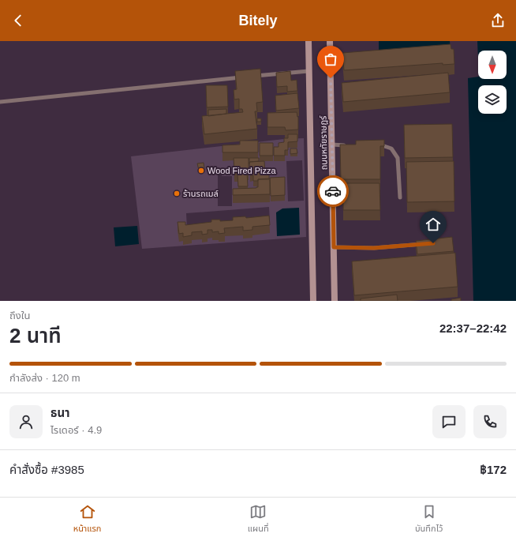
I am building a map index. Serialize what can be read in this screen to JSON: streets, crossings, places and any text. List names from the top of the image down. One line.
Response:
{"streets":{"main road":["ถนนหทัยราษฎร์"]},"places":["Wood Fired Pizza","ร้านรถเมล์"],"north":"bottom","page":{"header":"Bitely","heading":["2 นาที","ถึงใน","22:37–22:42"],"panel":["ธนา","ไรเดอร์ · 4.9","คำสั่งซื้อ #3985","฿172"],"bar":"กำลังส่ง · 120 m","tabs":["หน้าแรก","แผนที่","บันทึกไว้"]}}
